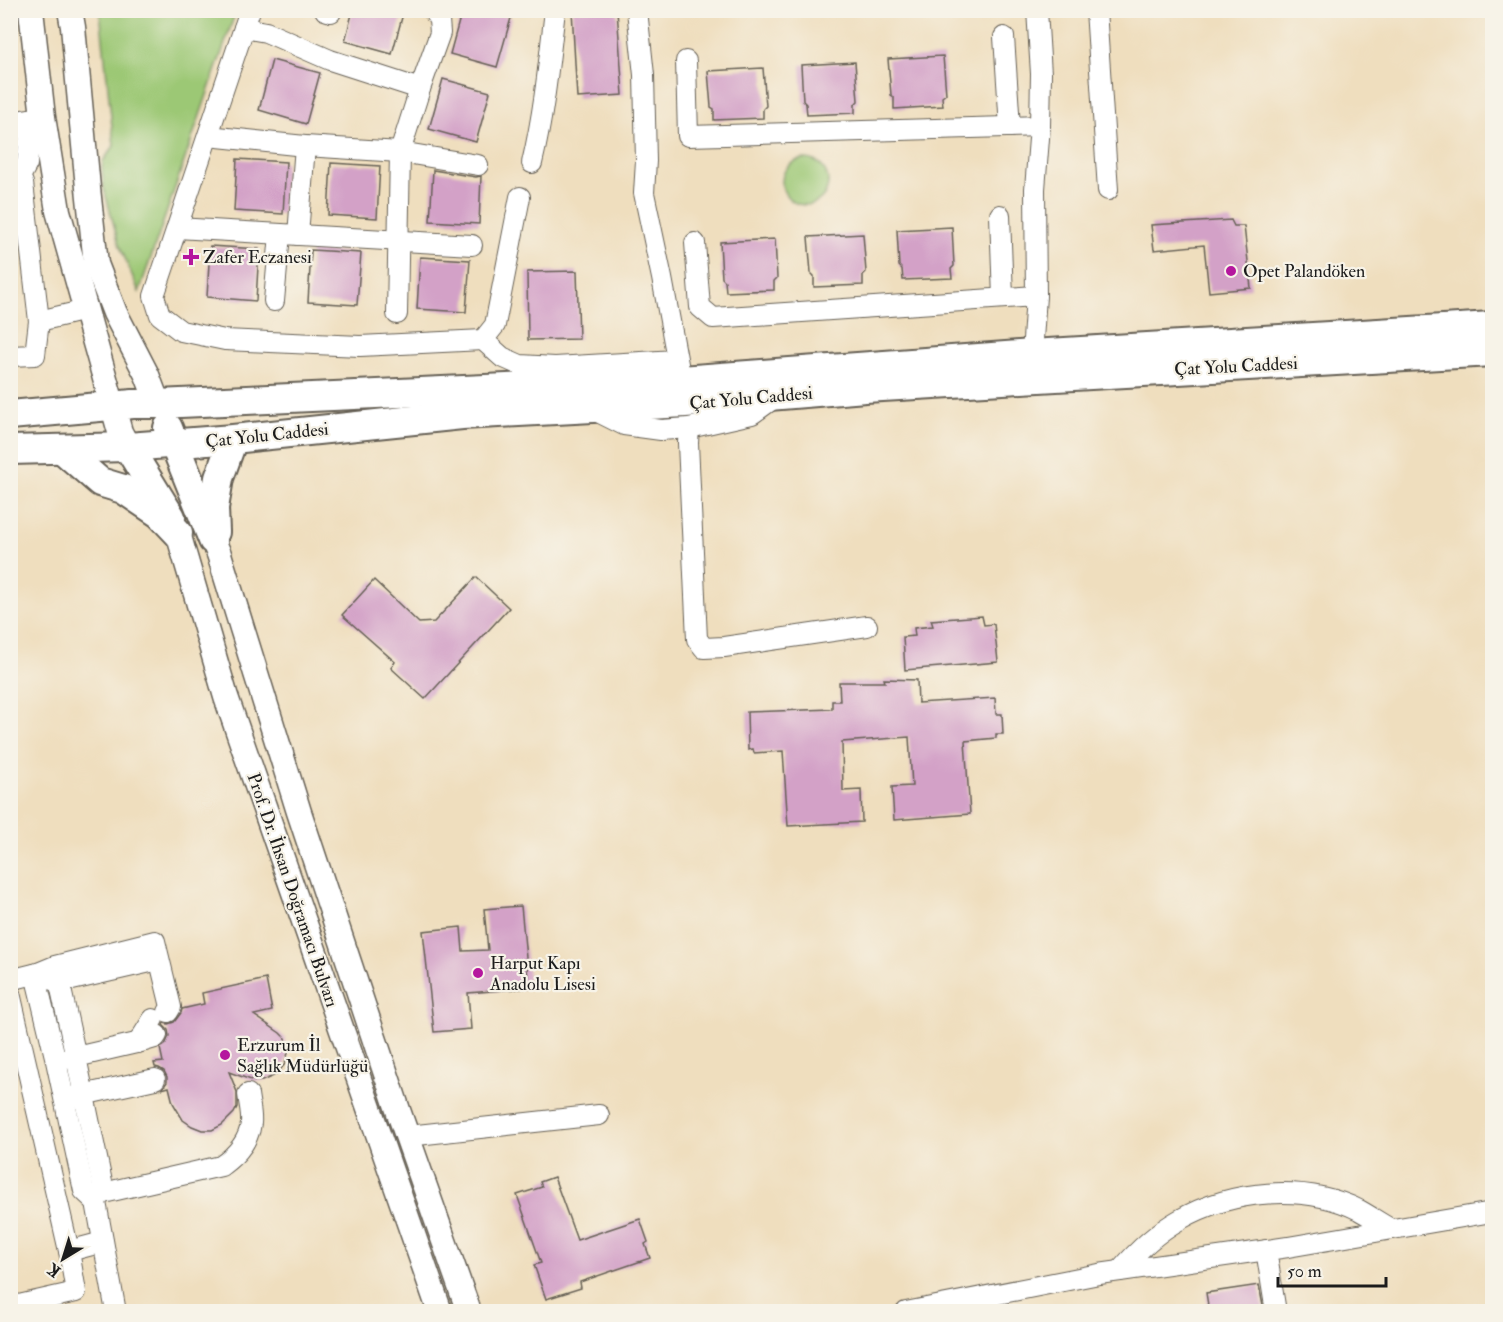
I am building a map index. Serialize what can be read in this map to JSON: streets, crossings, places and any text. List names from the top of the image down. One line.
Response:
{"streets":{"highway":["Çat Yolu Caddesi"],"main road":["Prof. Dr. İhsan Doğramacı Bulvarı"]},"places":{"health":["Zafer Eczanesi"],"other":["Opet Palandöken","Harput Kapı Anadolu Lisesi","Erzurum İl Sağlık Müdürlüğü"]},"scale_bar":"50 m","north":"bottom left"}
